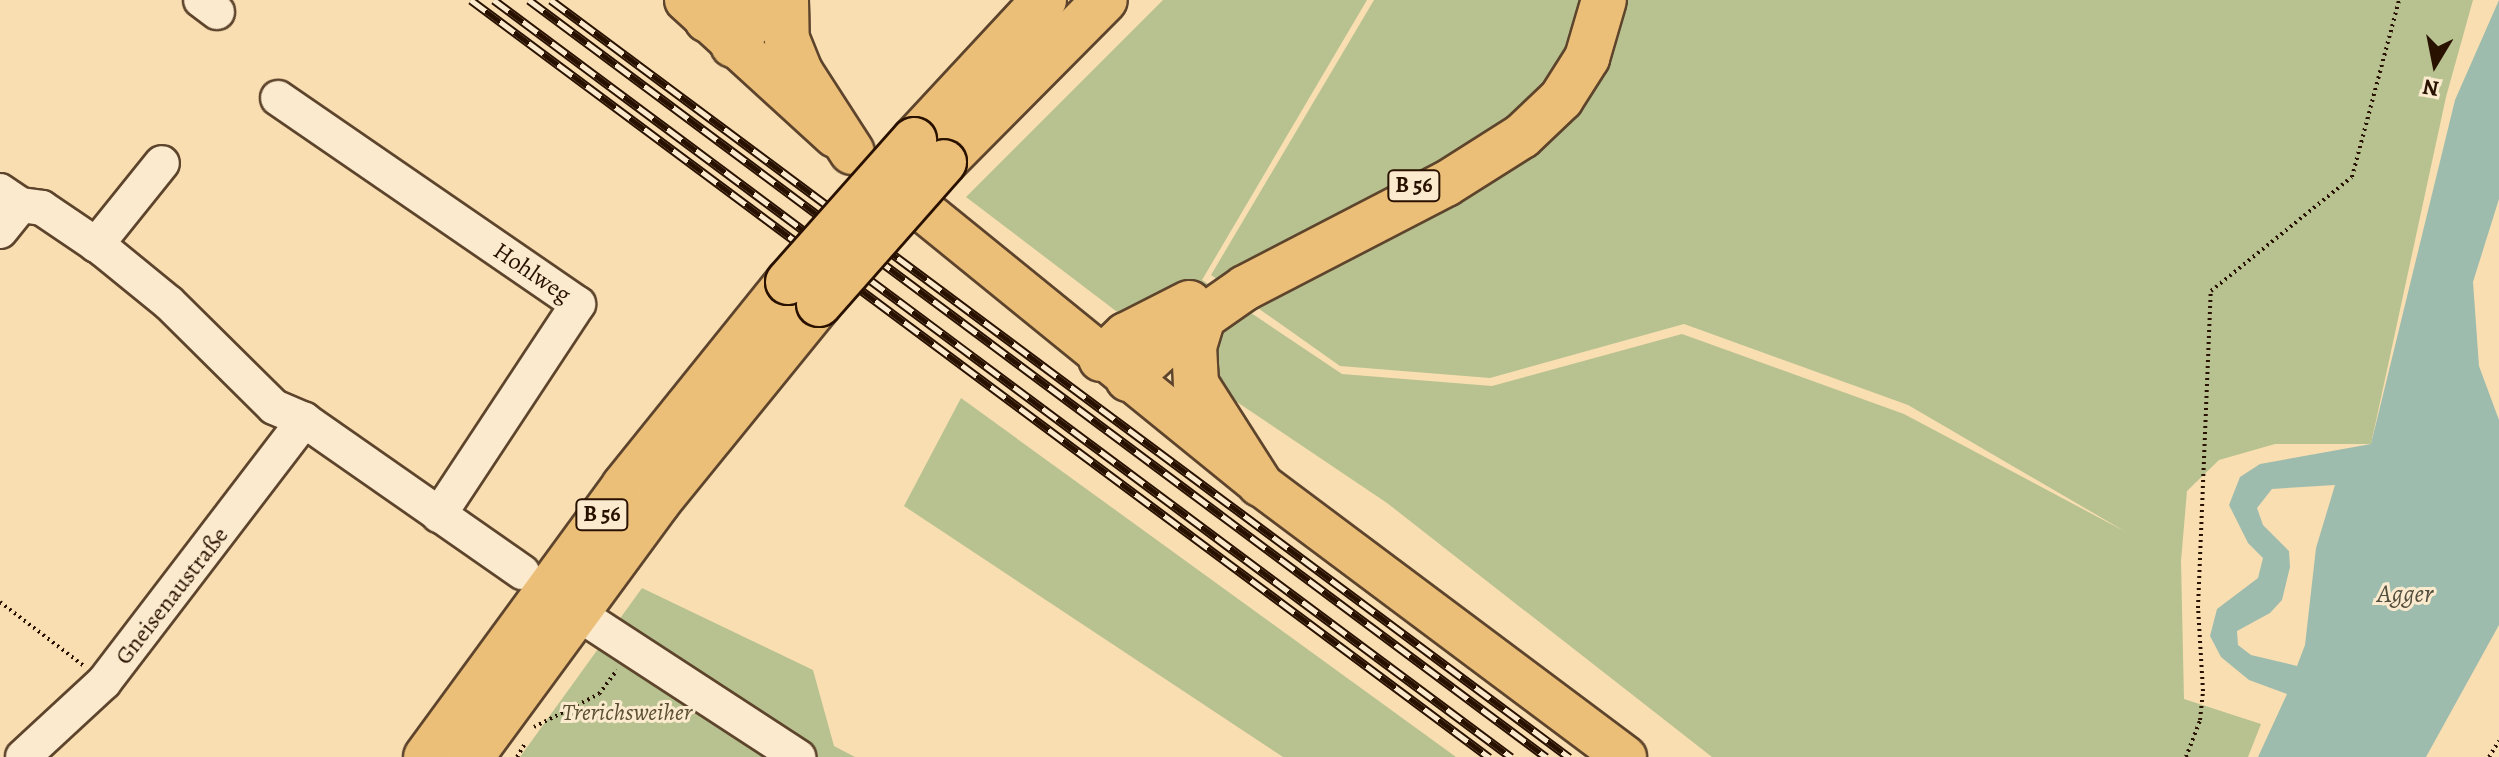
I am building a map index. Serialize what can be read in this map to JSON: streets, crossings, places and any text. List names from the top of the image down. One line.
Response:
{"streets":{"highway":["B 56"],"street":["Hohlweg","Gneisenaustraße"]},"water":["Agger"],"parks":["Trerichsweiher"],"north":"bottom"}
